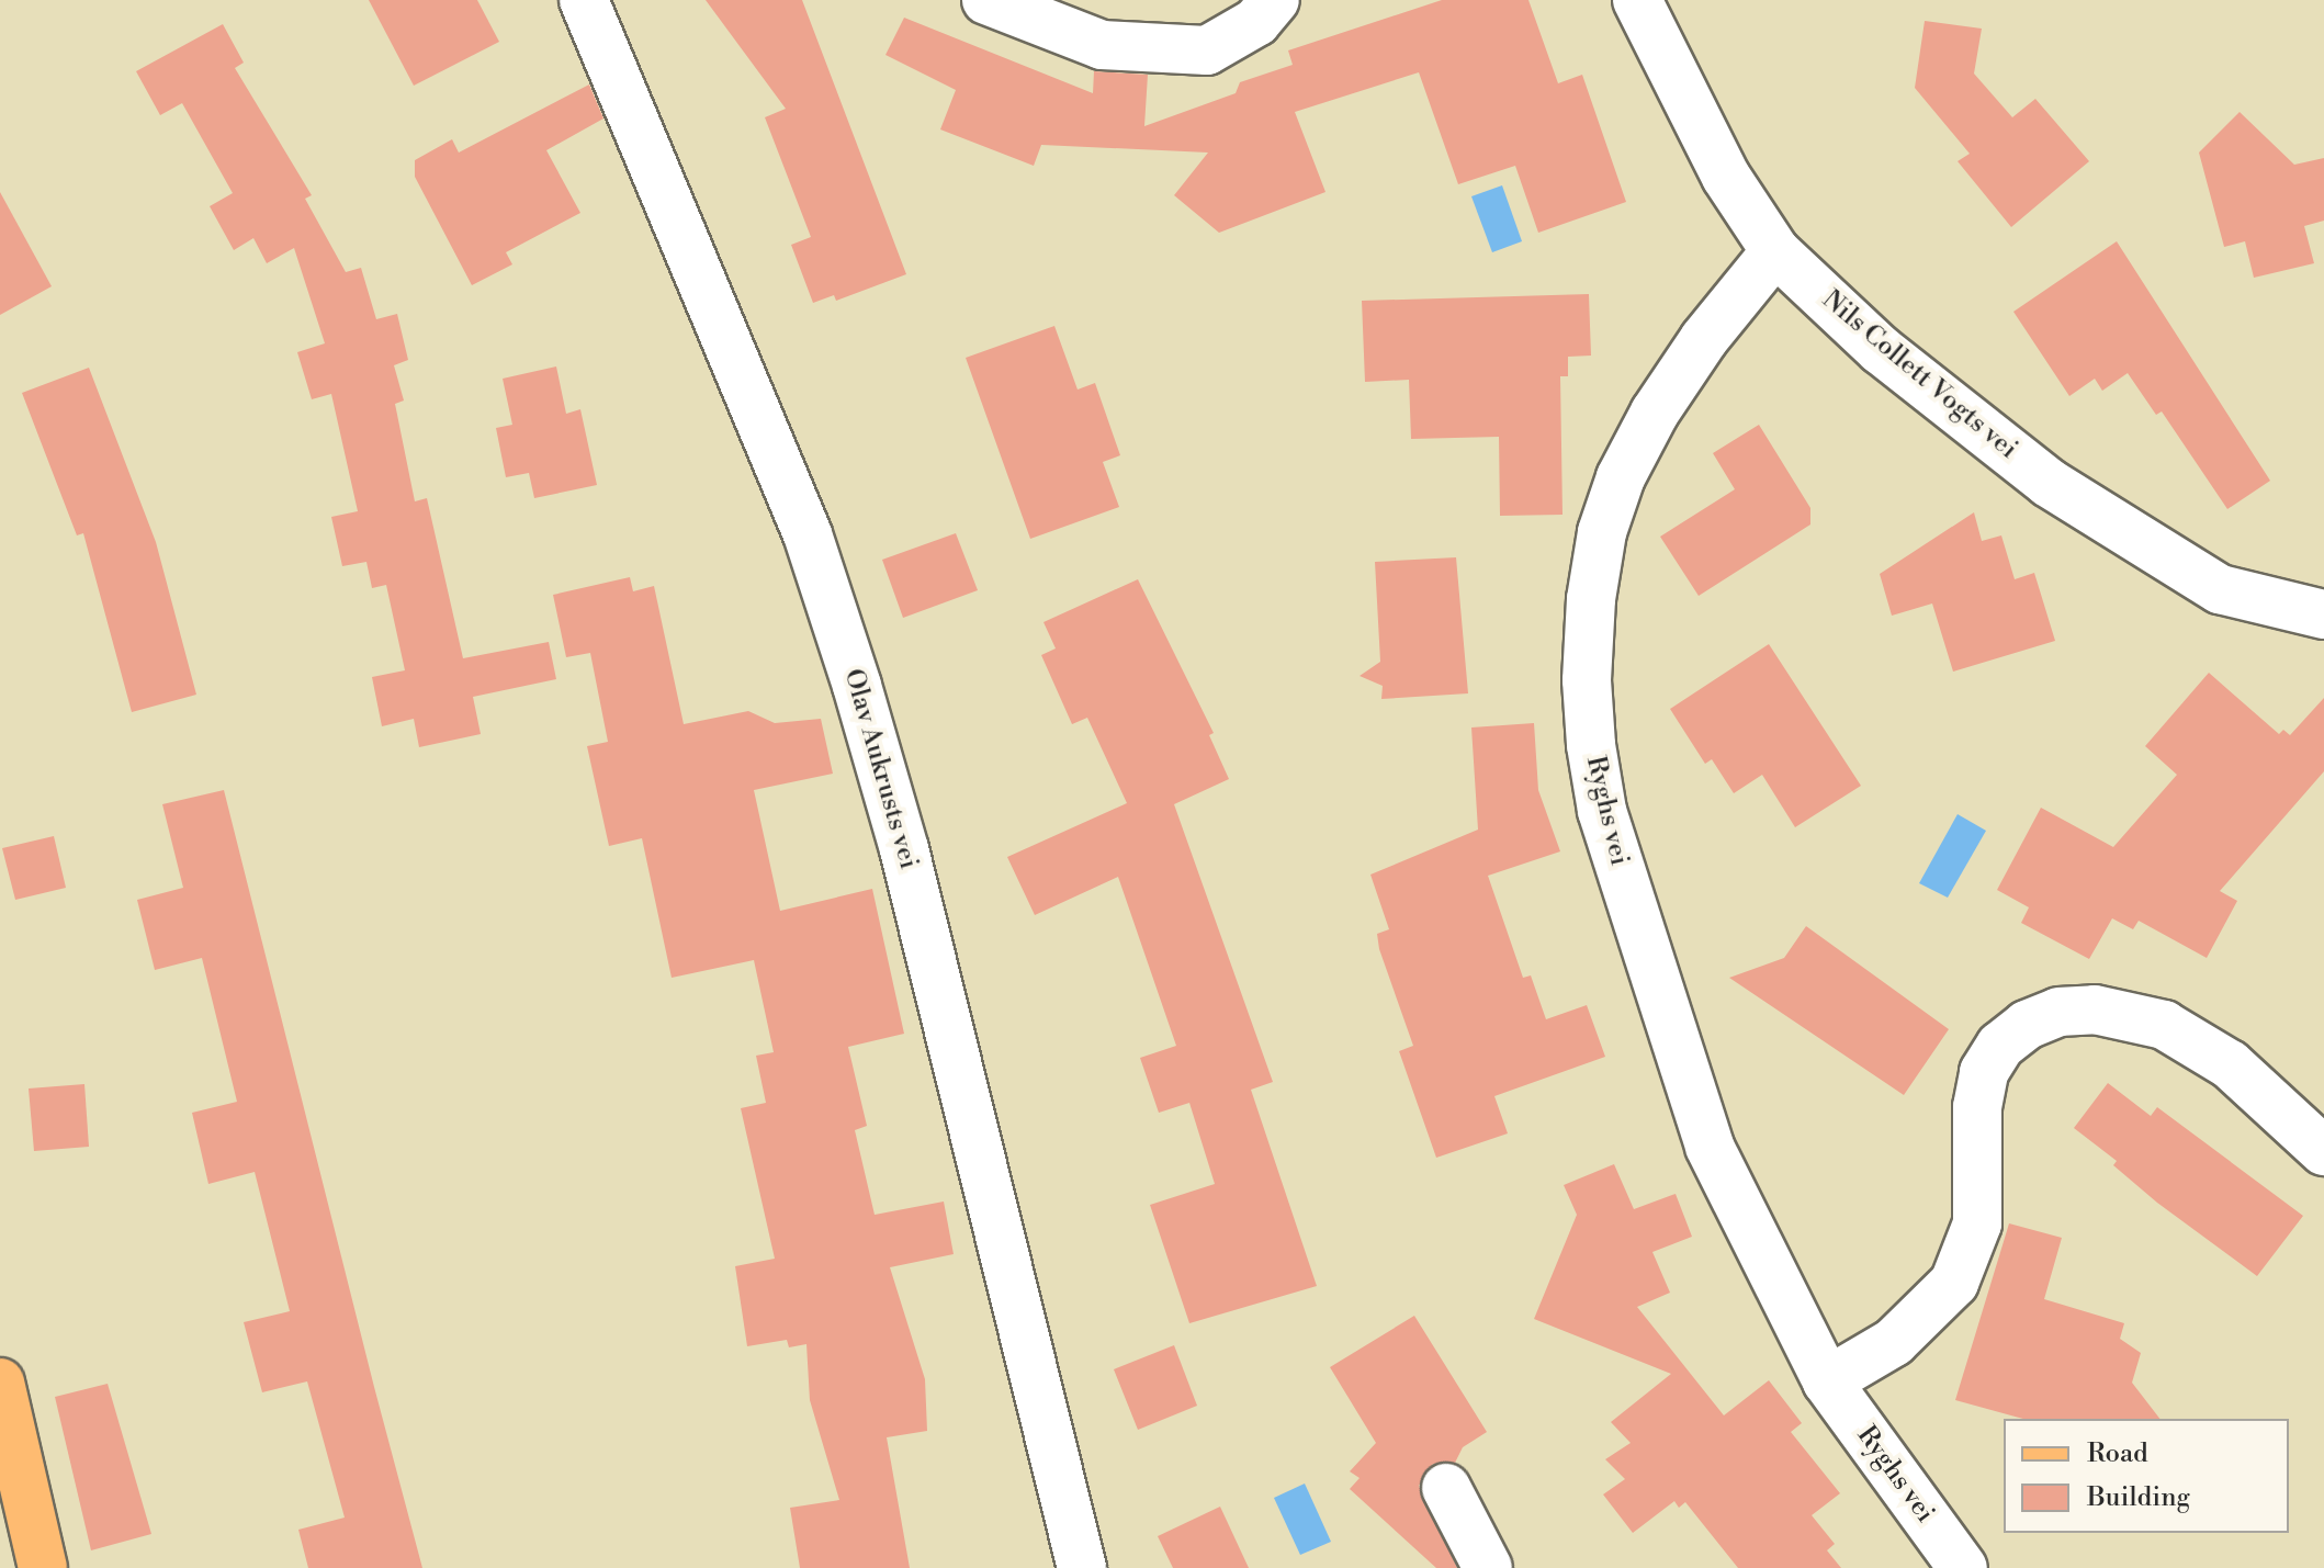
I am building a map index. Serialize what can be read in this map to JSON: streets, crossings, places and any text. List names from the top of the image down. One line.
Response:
{"streets":{"street":["Nils Collett Vogts vei","Olav Aukrusts vei","Ryghs vei"]},"crossings":[["Nils Collett Vogts vei","Ryghs vei"]],"legend":["Road","Building"]}
